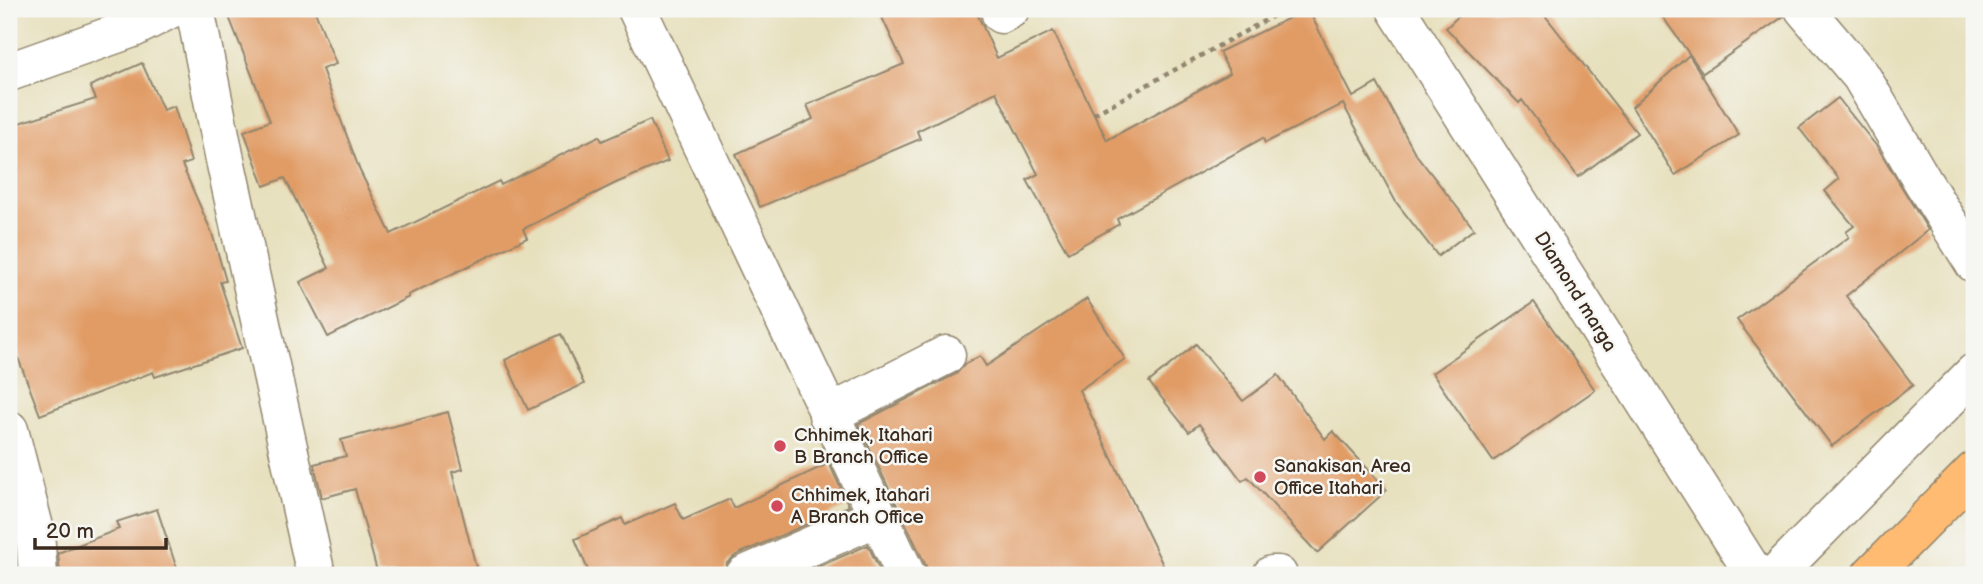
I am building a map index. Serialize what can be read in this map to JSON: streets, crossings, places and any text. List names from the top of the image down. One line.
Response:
{"streets":{"street":["Diamond marga"]},"places":["Chhimek, Itahari B Branch Office","Sanakisan, Area Office Itahari","Chhimek, Itahari A Branch Office"],"scale_bar":"20 m"}
